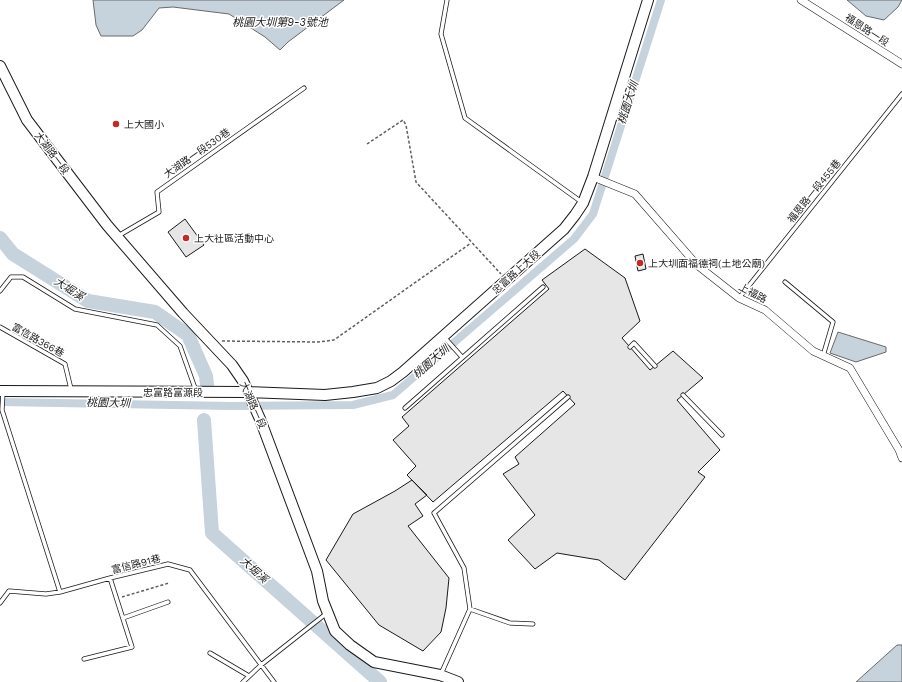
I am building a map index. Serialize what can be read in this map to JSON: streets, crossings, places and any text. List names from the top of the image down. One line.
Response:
{"streets":{"street":["福恩路一段","大湖路一段","忠富路上大段","上福路","忠富路富源段"],"lane":["大湖路一段530巷","福恩路一段455巷","富信路366巷","富信路91巷"]},"crossings":[["大湖路一段","大湖路一段530巷"],["大湖路一段","忠富路上大段"],["大湖路一段","忠富路富源段"],["福恩路一段455巷","上福路"],["忠富路上大段","上福路"],["忠富路上大段","忠富路富源段"],["富信路366巷","忠富路富源段"]],"water":["桃園大圳第9-3號池","桃園大圳","大堀溪"],"places":["上大國小","上大社區活動中心","上大圳面福德祠(土地公廟)"]}
